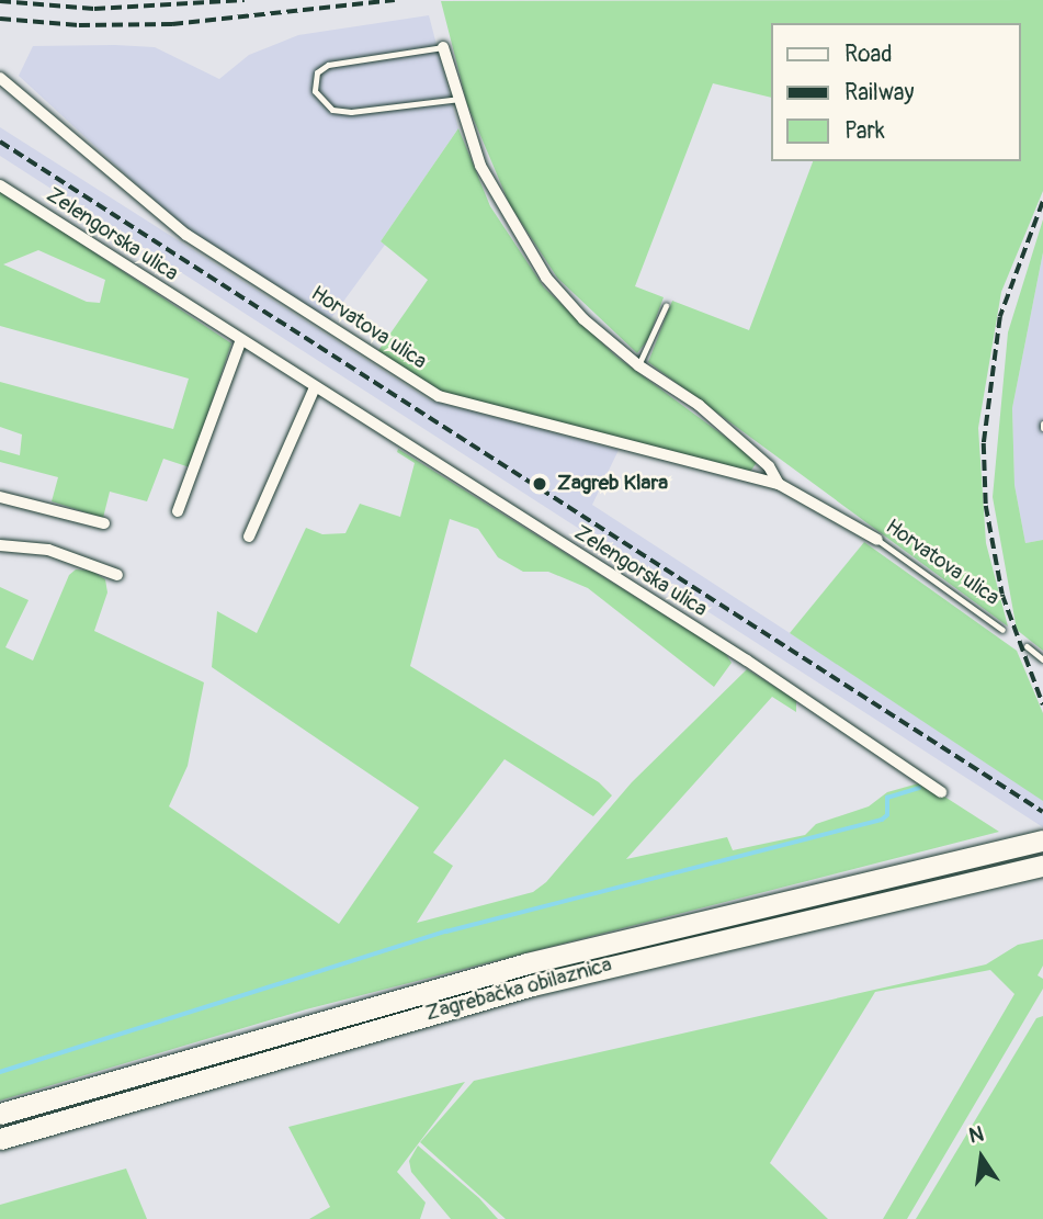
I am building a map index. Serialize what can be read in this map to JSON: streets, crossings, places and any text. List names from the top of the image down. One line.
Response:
{"streets":{"highway":["Zagrebačka obilaznica"],"street":["Zelengorska ulica","Horvatova ulica"]},"places":["Zagreb Klara"],"legend":["Road","Railway","Park"],"north":"top"}
